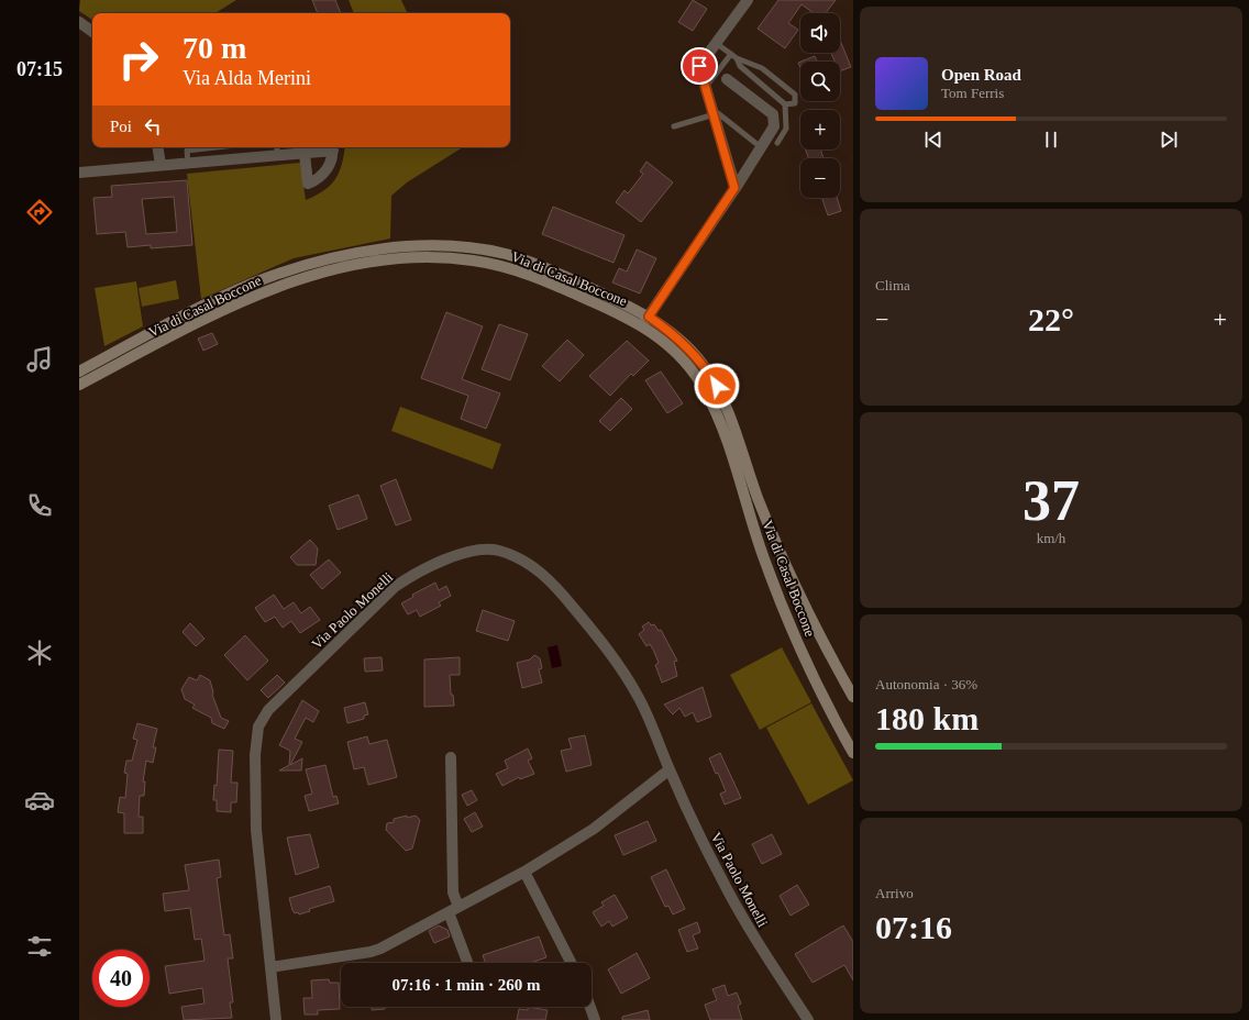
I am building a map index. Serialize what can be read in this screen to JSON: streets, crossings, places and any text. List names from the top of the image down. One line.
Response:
{"streets":{"street":["Via di Casal Boccone","Via Paolo Monelli"]},"page":{"tabs":"07:15","map_buttons":["+","−"],"turn":["70 m","Via Alda Merini"],"song":["Open Road","Tom Ferris"],"then":"Poi","tile":["Clima",["37","km/h"],["Autonomia · 36%","180 km"],["Arrivo","07:16"]],"heat":["−","22°","+"],"limit":"40","trip":"07:16 · 1 min · 260 m"}}
